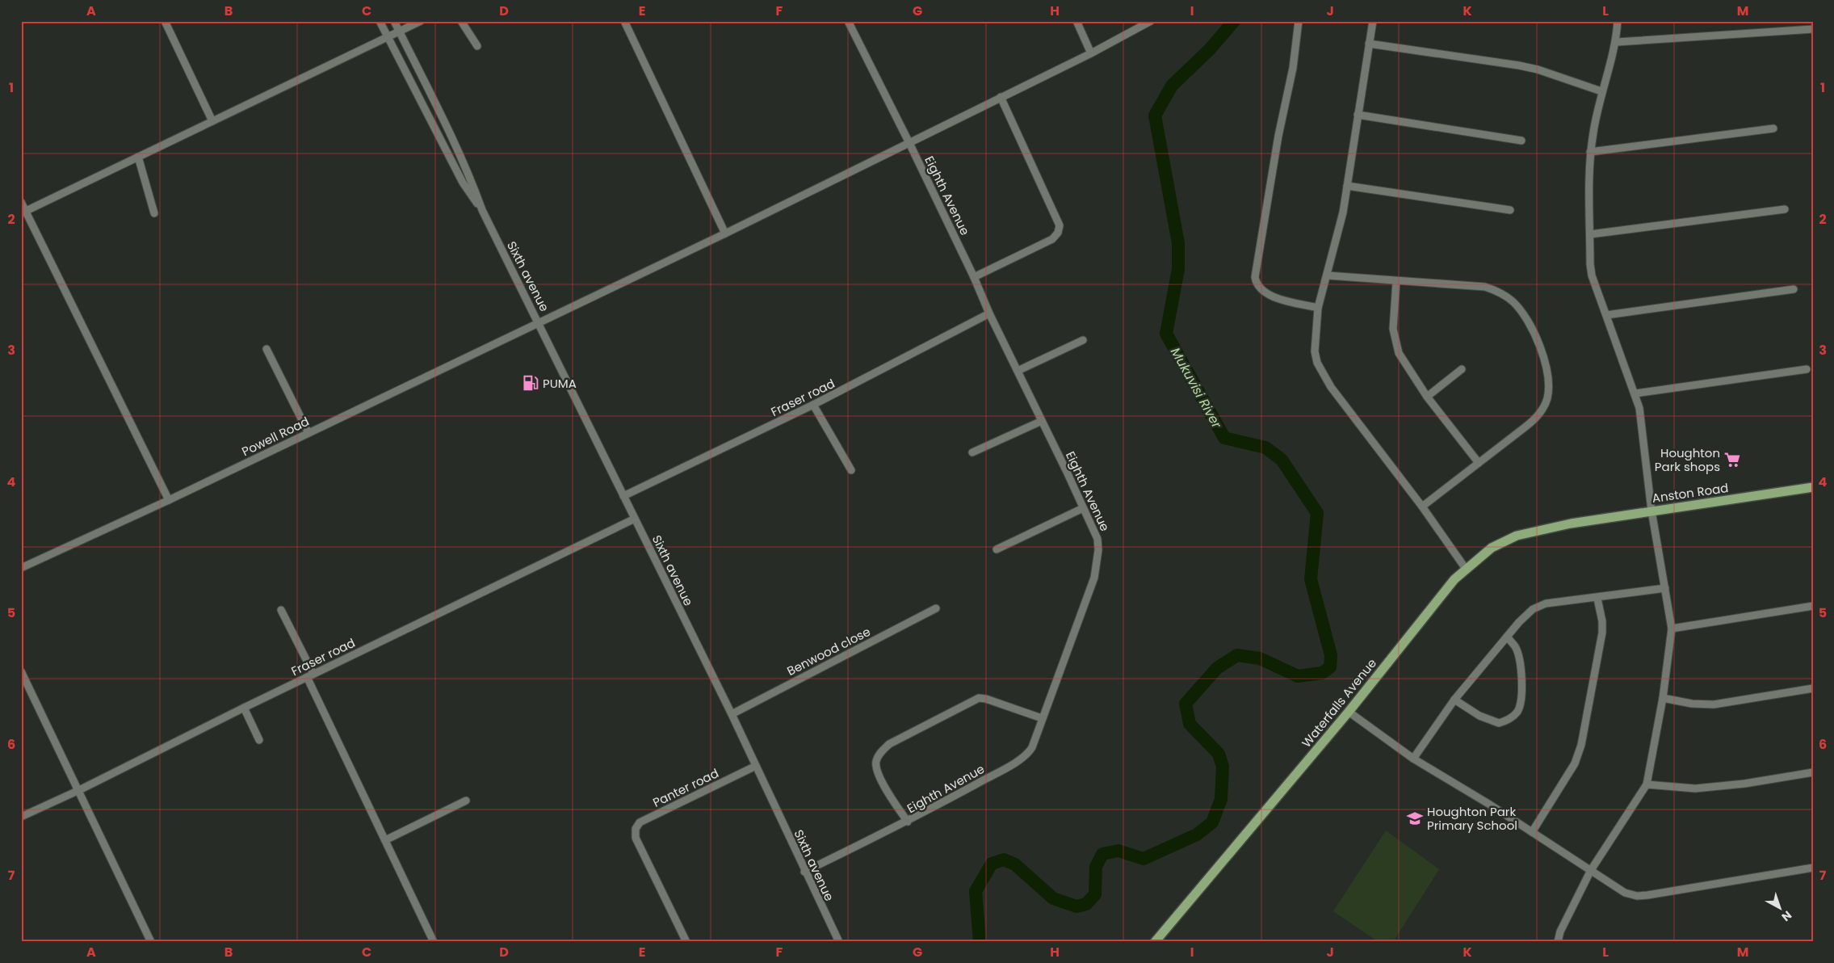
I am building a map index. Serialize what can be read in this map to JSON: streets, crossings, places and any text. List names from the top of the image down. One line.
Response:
{"streets":{"main road":["Anston Road","Waterfalls Avenue"],"street":["Eighth Avenue","Sixth avenue","Fraser road","Powell Road","Benwood close","Panter road"]},"crossings":[["Eighth Avenue","Sixth avenue"],["Eighth Avenue","Fraser road"],["Eighth Avenue","Powell Road"],["Sixth avenue","Fraser road"],["Sixth avenue","Powell Road"],["Sixth avenue","Benwood close"],["Sixth avenue","Panter road"],["Anston Road","Waterfalls Avenue"]],"water":["Mukuvisi River"],"places":{"fuel station":["PUMA"],"supermarket":["Houghton Park shops"],"school or university":["Houghton Park Primary School"]},"north":"bottom right","grid":{"columns":["A","B","C","D","E","F","G","H","I","J","K","L","M"],"rows":["1","2","3","4","5","6","7"]}}
